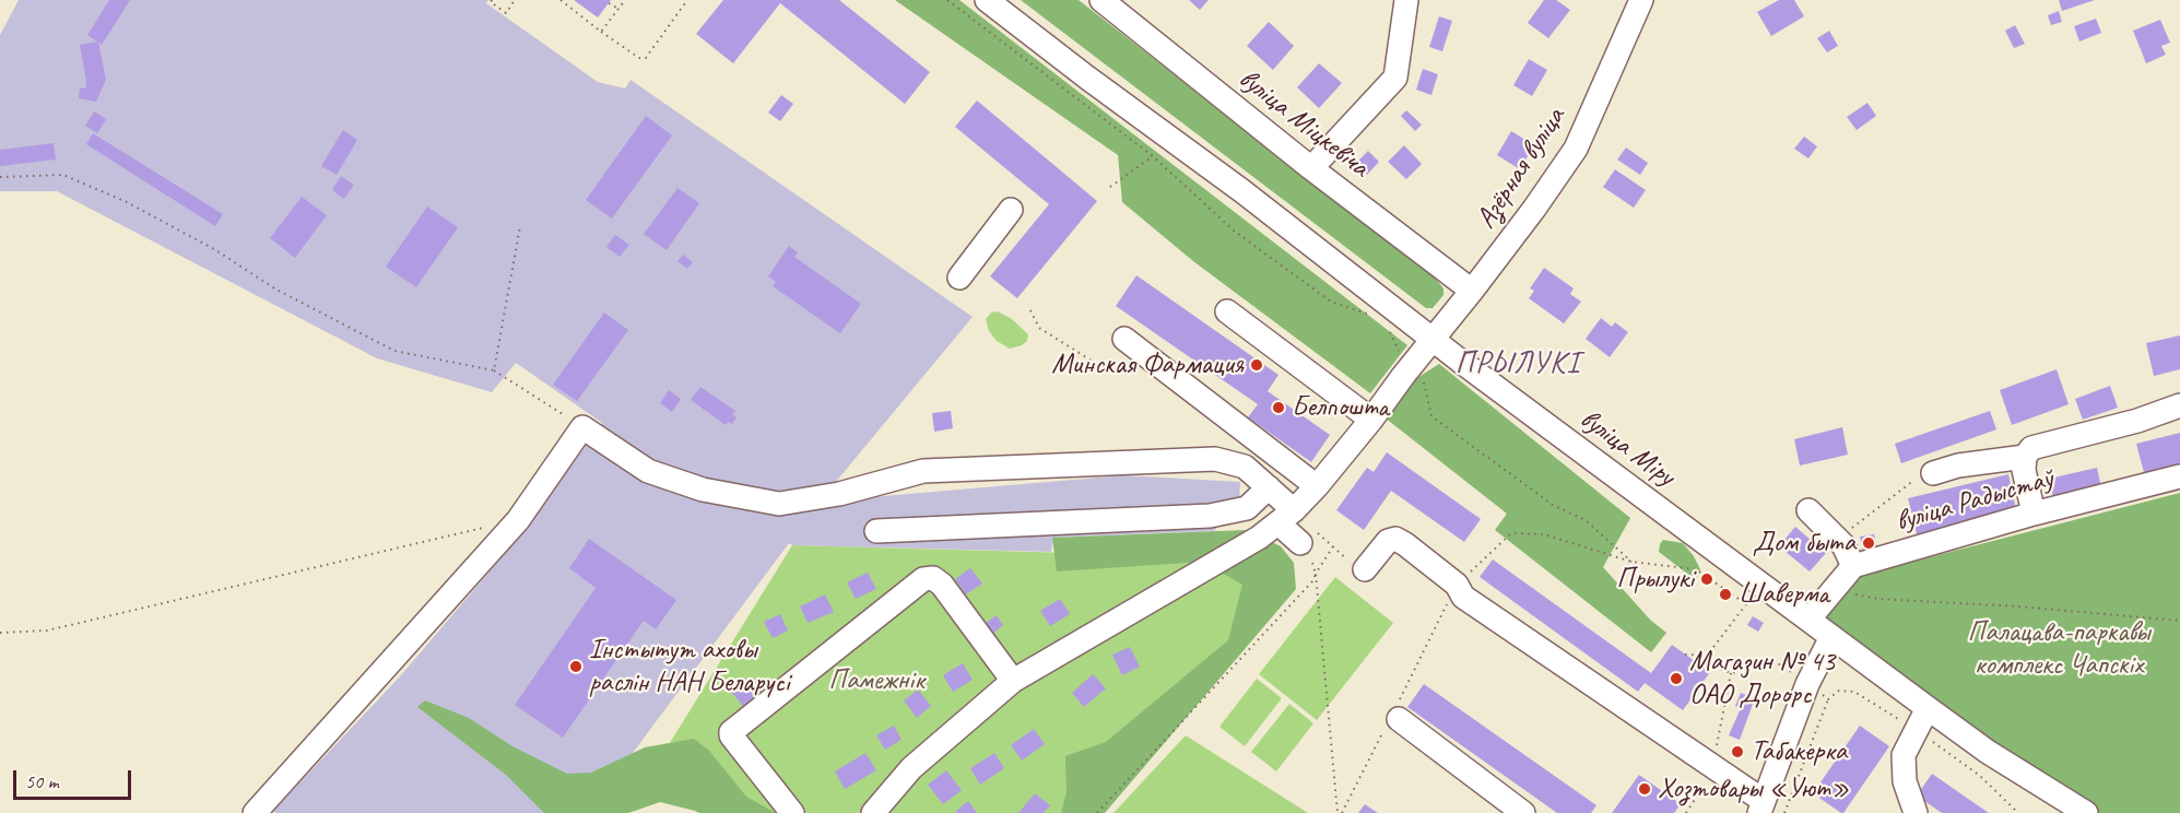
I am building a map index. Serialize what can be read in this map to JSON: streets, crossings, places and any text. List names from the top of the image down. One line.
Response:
{"streets":{"street":["вуліца Міцкевіча","Азёрная вуліца","вуліца Міру","вуліца Радыстаў"]},"crossings":[["вуліца Міцкевіча","Азёрная вуліца"],["Азёрная вуліца","вуліца Міру"]],"districts":["ПРЫЛУКІ"],"parks":["Палацава-паркавы комплекс Чапскіх","Памежнік"],"places":["Минская Фармация","Белпошта","Дом быта","Прылукі","Шаверма","Інстытут аховы раслін НАН Беларусі","Магазин № 43 ОАО Дорорс","Табакерка","Хозтовары «Уют»"],"scale_bar":"50 m"}
